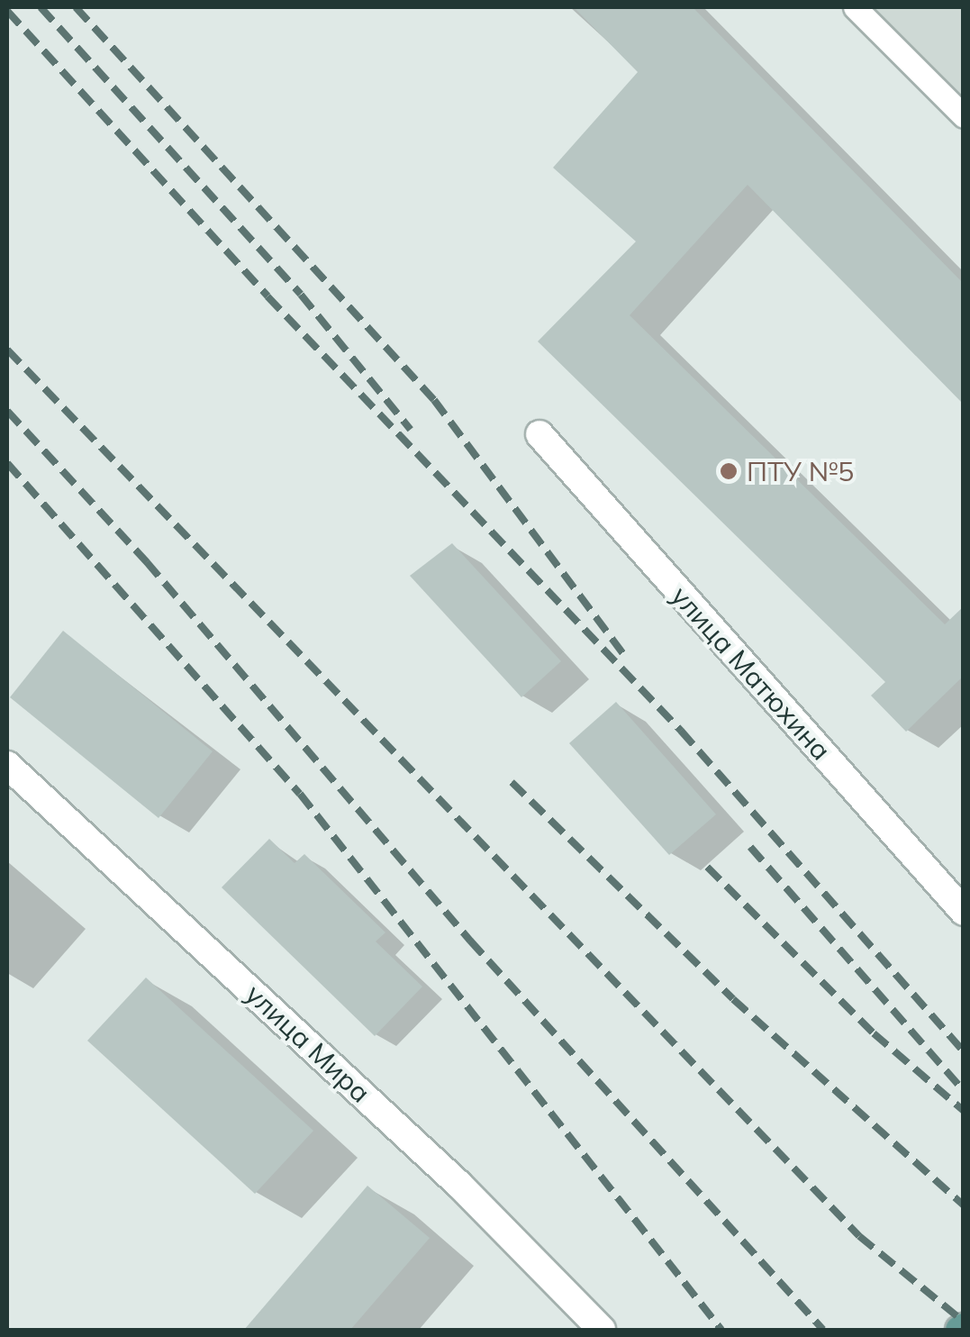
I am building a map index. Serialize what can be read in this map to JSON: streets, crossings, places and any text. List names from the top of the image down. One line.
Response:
{"streets":{"street":["улица Матюхина","улица Мира"]},"places":["ПТУ №5"]}
